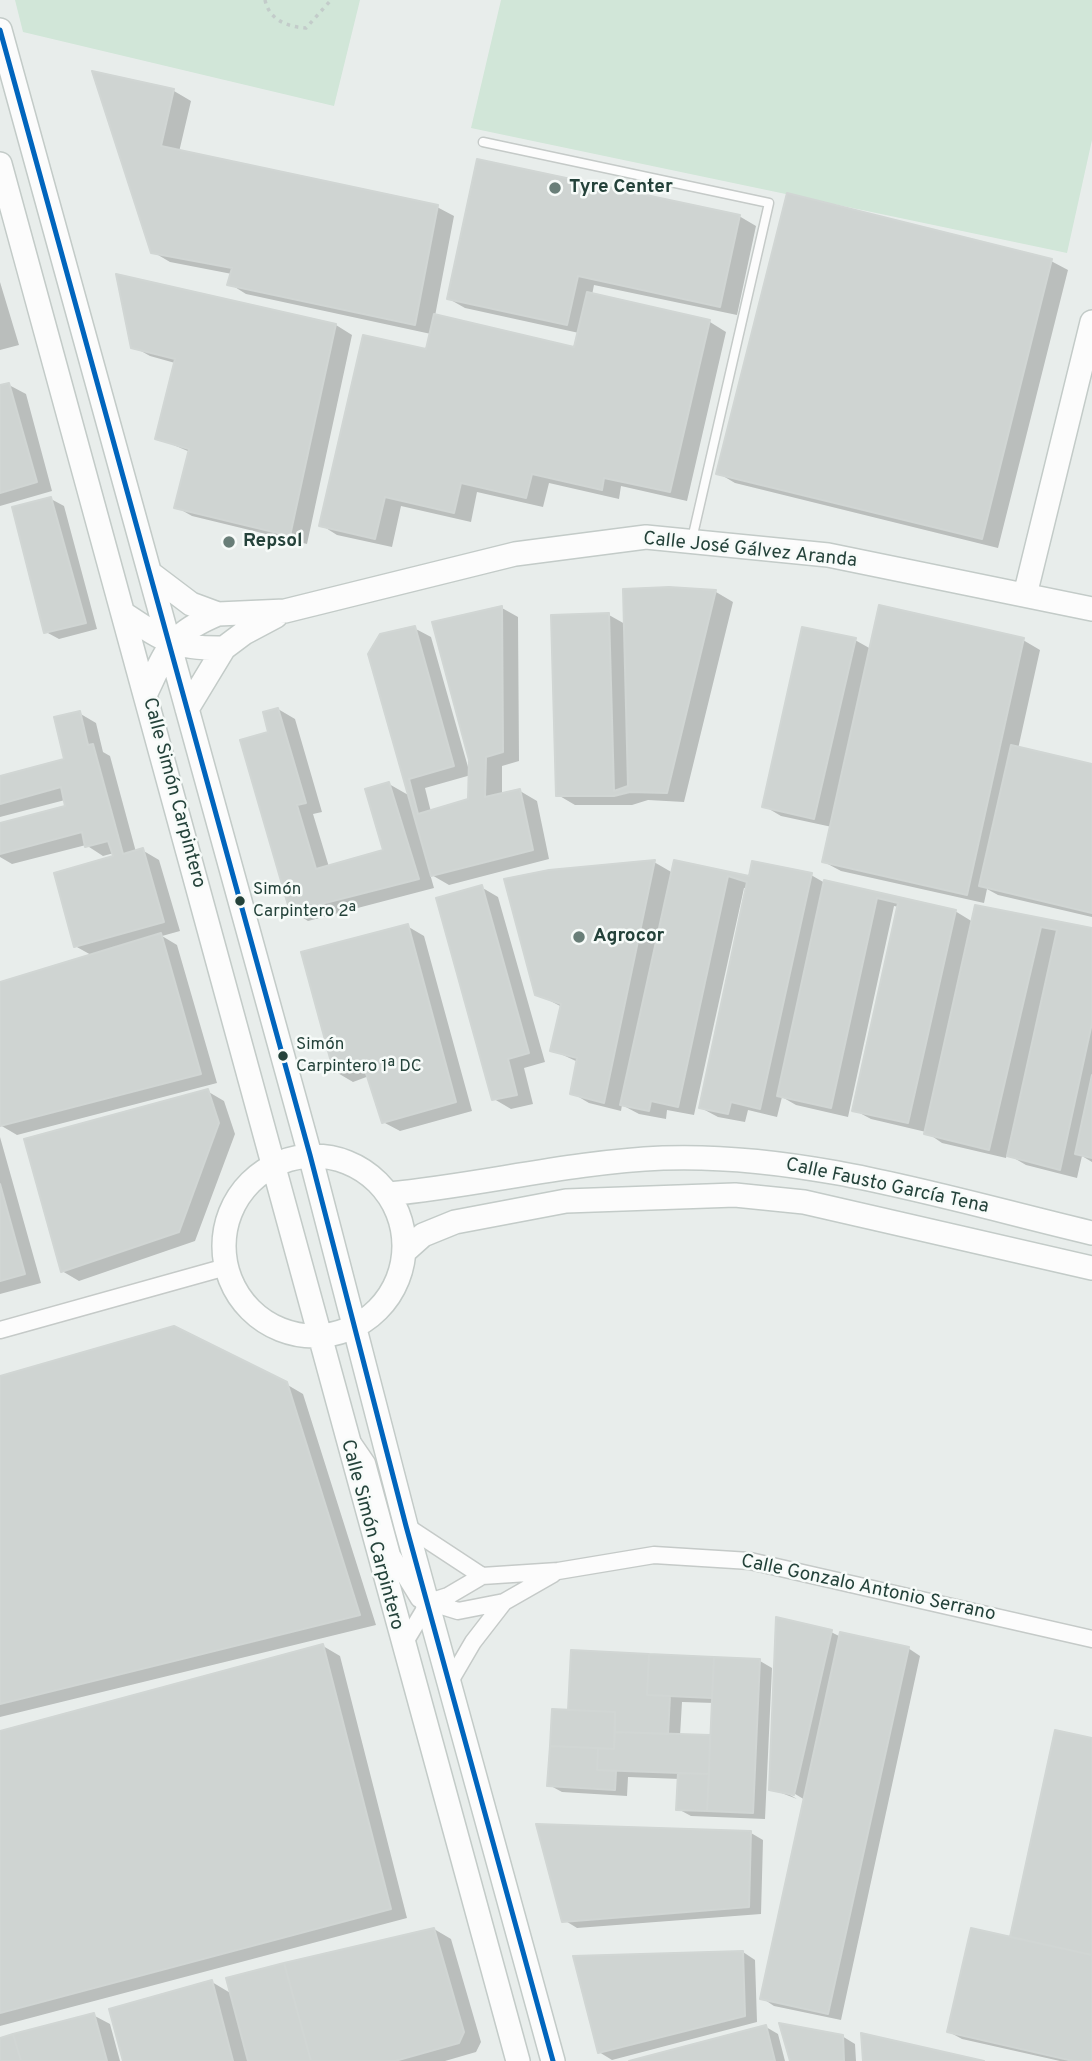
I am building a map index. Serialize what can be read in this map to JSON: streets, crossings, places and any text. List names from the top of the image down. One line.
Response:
{"streets":{"street":["Calle José Gálvez Aranda","Calle Simón Carpintero","Calle Fausto García Tena","Calle Gonzalo Antonio Serrano"]},"crossings":[["Calle José Gálvez Aranda","Calle Simón Carpintero"],["Calle Simón Carpintero","Calle Gonzalo Antonio Serrano"]],"places":["Tyre Center","Repsol","Simón Carpintero 2ª","Agrocor","Simón Carpintero 1ª DC"]}
